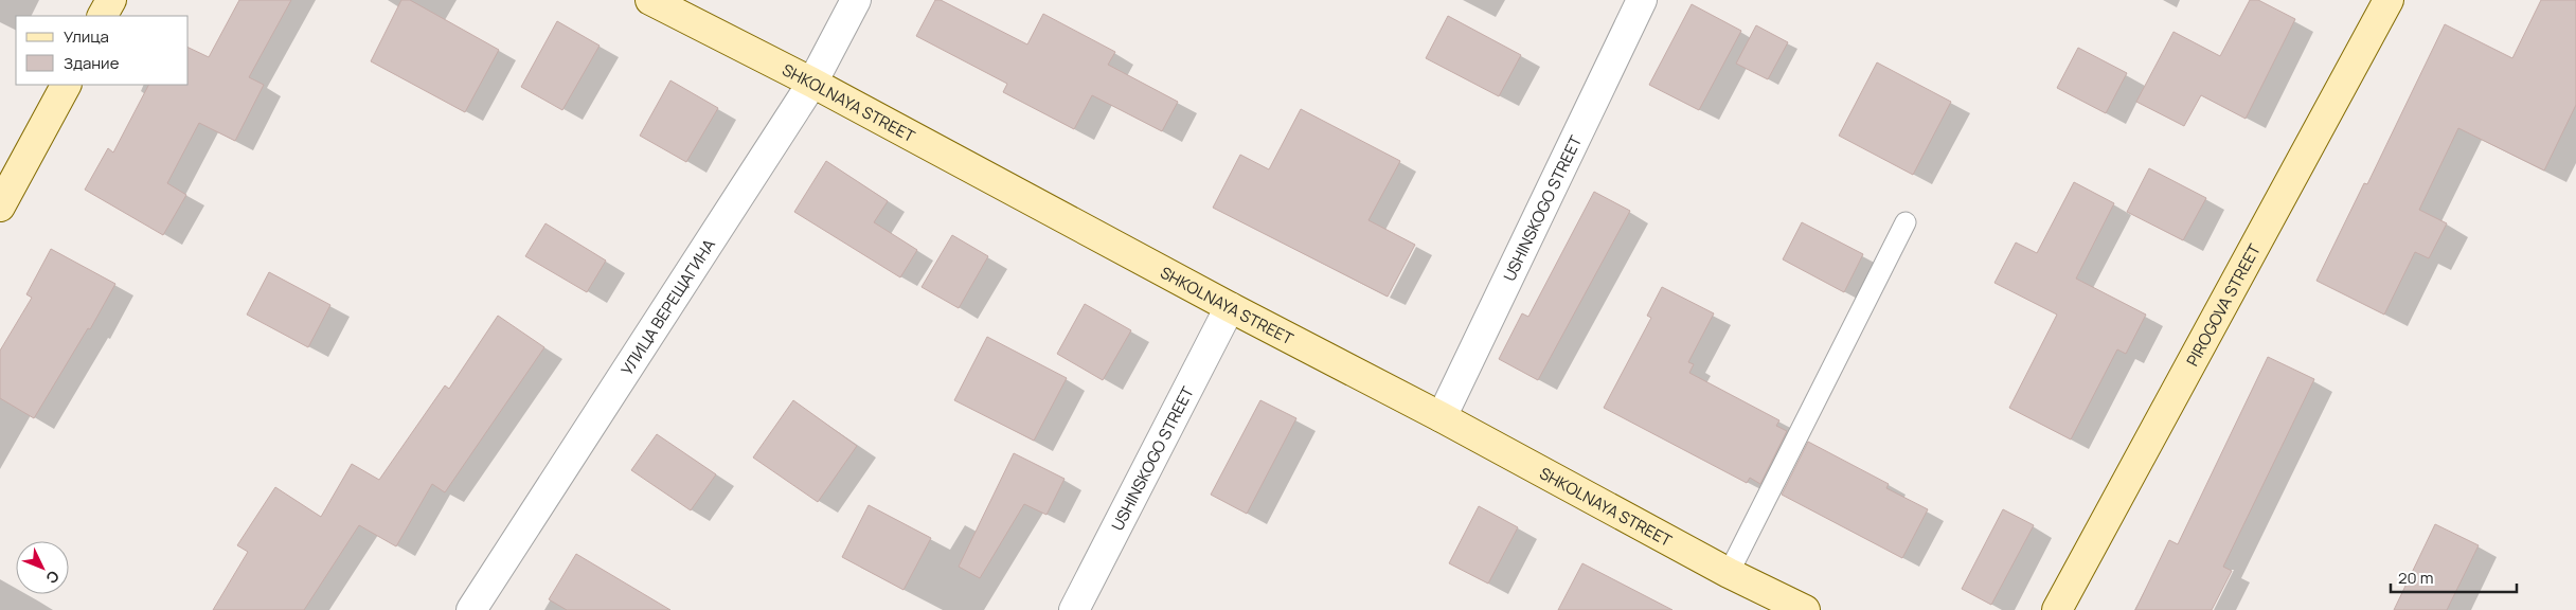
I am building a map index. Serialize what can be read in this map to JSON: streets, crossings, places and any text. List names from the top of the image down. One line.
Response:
{"streets":{"street":["SHKOLNAYA STREET","USHINSKOGO STREET","PIROGOVA STREET","УЛИЦА ВЕРЕЩАГИНА"]},"crossings":[["SHKOLNAYA STREET","USHINSKOGO STREET"],["SHKOLNAYA STREET","УЛИЦА ВЕРЕЩАГИНА"]],"legend":["Улица","Здание"],"scale_bar":"20 m","north":"bottom right"}
